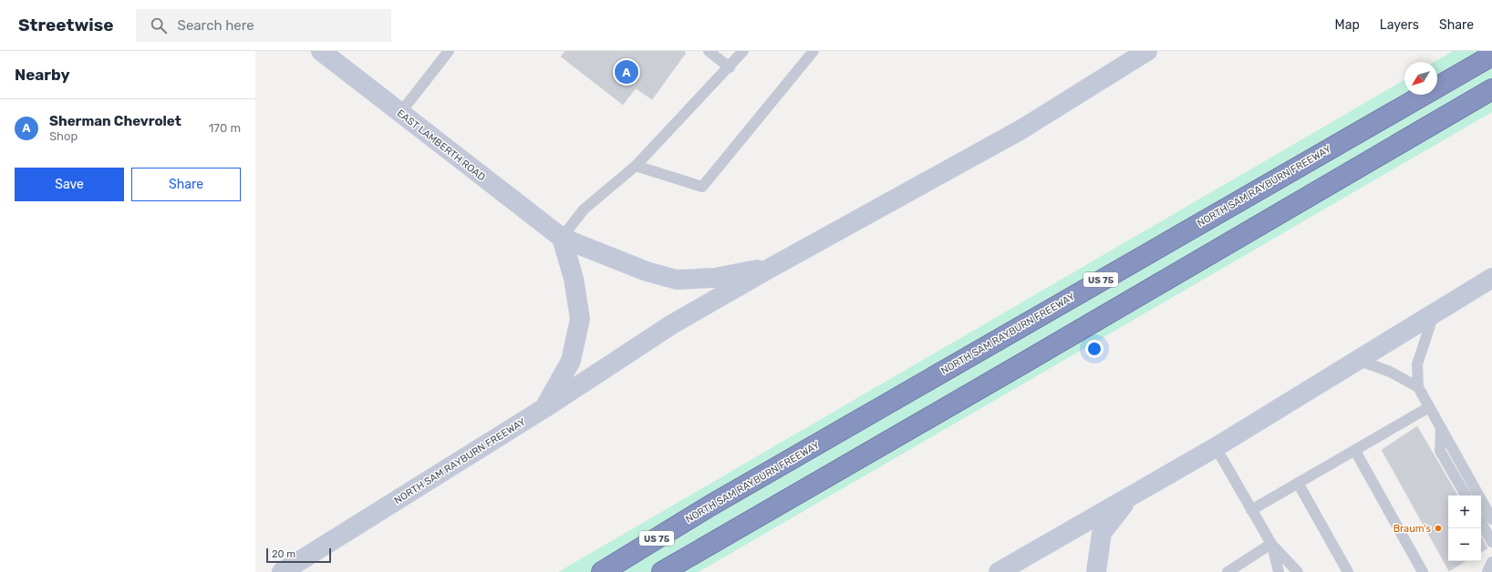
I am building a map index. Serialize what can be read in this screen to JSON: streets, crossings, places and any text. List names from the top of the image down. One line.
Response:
{"streets":{"highway":["NORTH SAM RAYBURN FREEWAY","US 75"],"main road":["EAST LAMBERTH ROAD"]},"crossings":[["EAST LAMBERTH ROAD","NORTH SAM RAYBURN FREEWAY"]],"places":["Braum's"],"scale_bar":"20 m","north":"bottom left","page":{"header":"Streetwise","search":"Search here","nav":["Map","Layers","Share"],"heading":"Nearby","pins":"A","list":[{"mark":"A","name":"Sherman Chevrolet","note":"Shop","value":"170 m"}],"buttons":["Save","Share"],"map_buttons":["+","−"],"scale":"20 m"}}
